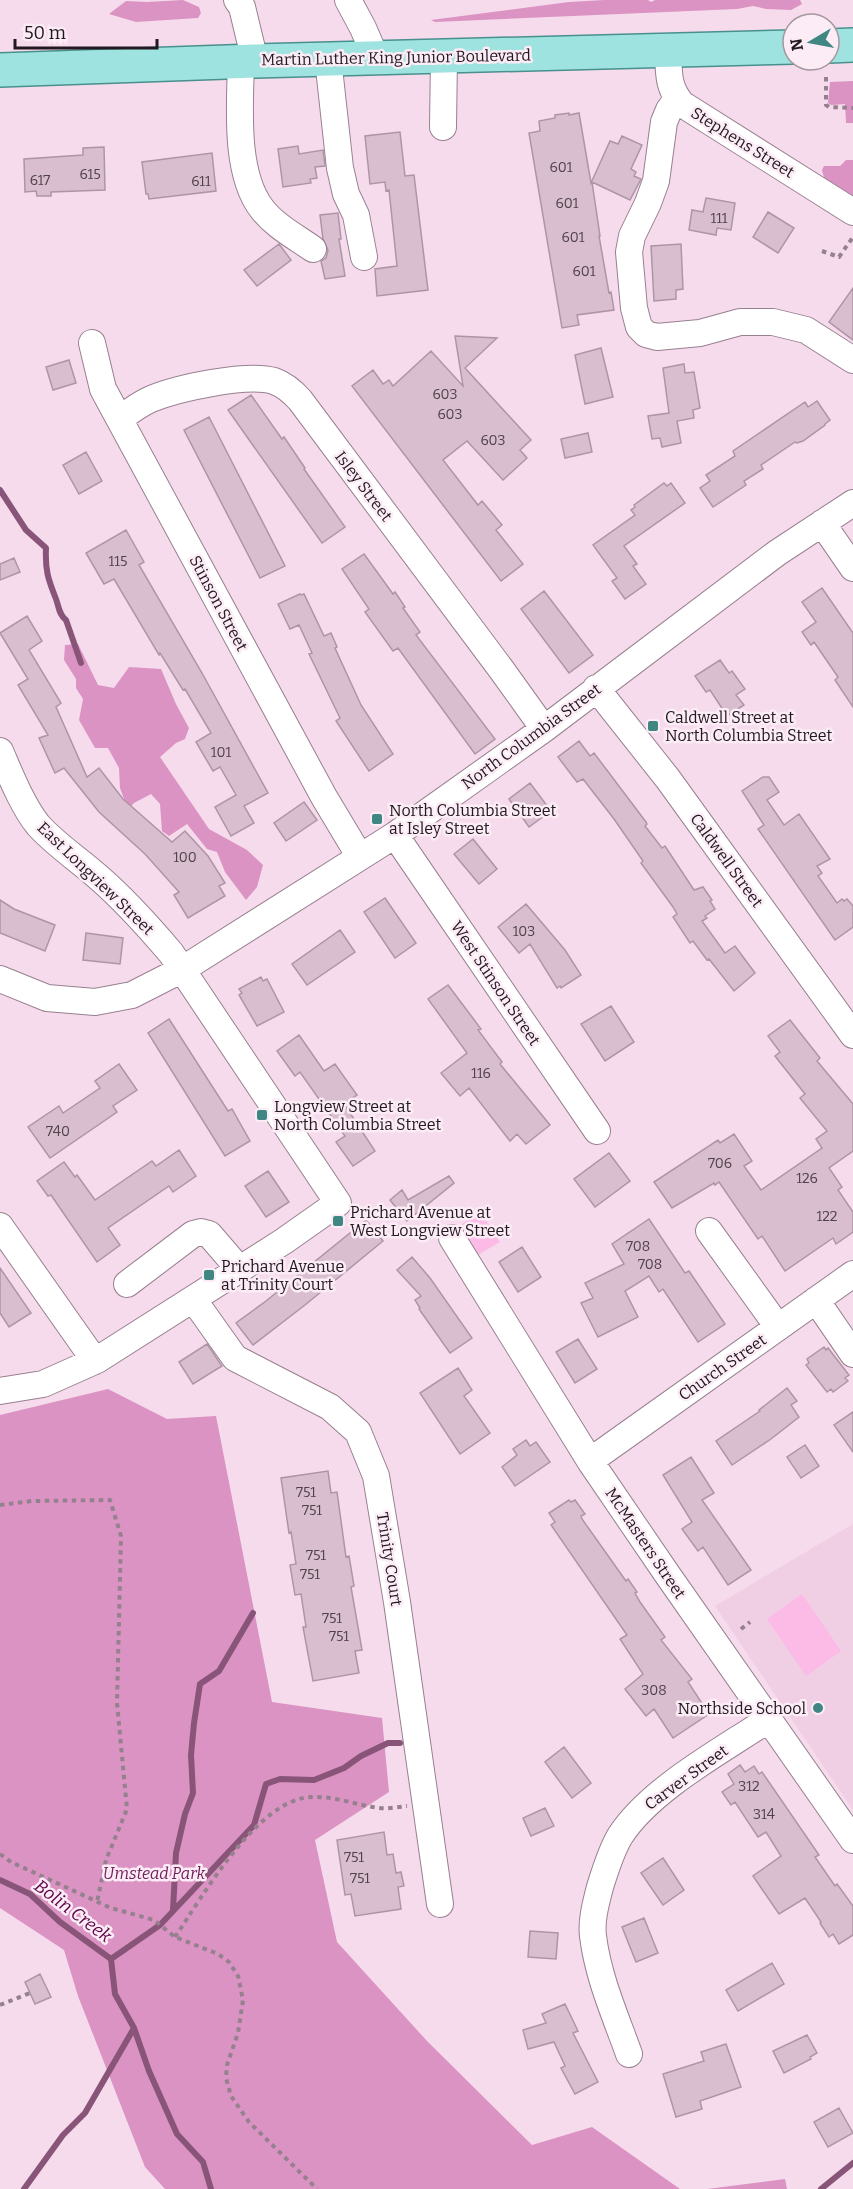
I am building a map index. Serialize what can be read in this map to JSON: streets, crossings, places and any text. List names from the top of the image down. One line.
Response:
{"streets":{"main road":["Martin Luther King Junior Boulevard"],"street":["Stephens Street","Isley Street","Stinson Street","North Columbia Street","Caldwell Street","East Longview Street","West Stinson Street","Church Street","McMasters Street","Trinity Court","Carver Street"]},"crossings":[["Martin Luther King Junior Boulevard","Stephens Street"],["Isley Street","Stinson Street"],["Isley Street","North Columbia Street"],["Stinson Street","North Columbia Street"],["North Columbia Street","Caldwell Street"],["North Columbia Street","East Longview Street"],["North Columbia Street","West Stinson Street"],["Church Street","McMasters Street"],["McMasters Street","Carver Street"]],"water":["Bolin Creek"],"parks":["Umstead Park"],"places":{"transit":["Caldwell Street at North Columbia Street","North Columbia Street at Isley Street","Longview Street at North Columbia Street","Prichard Avenue at West Longview Street","Prichard Avenue at Trinity Court"],"other":["Northside School"]},"house_numbers":["601","615","617","611","601","111","601","601","603","603","603","115","101","100","103","116","740","706","126","122","708","708","751","751","751","751","751","751","308","312","314","751","751"],"scale_bar":"50 m","north":"left"}
